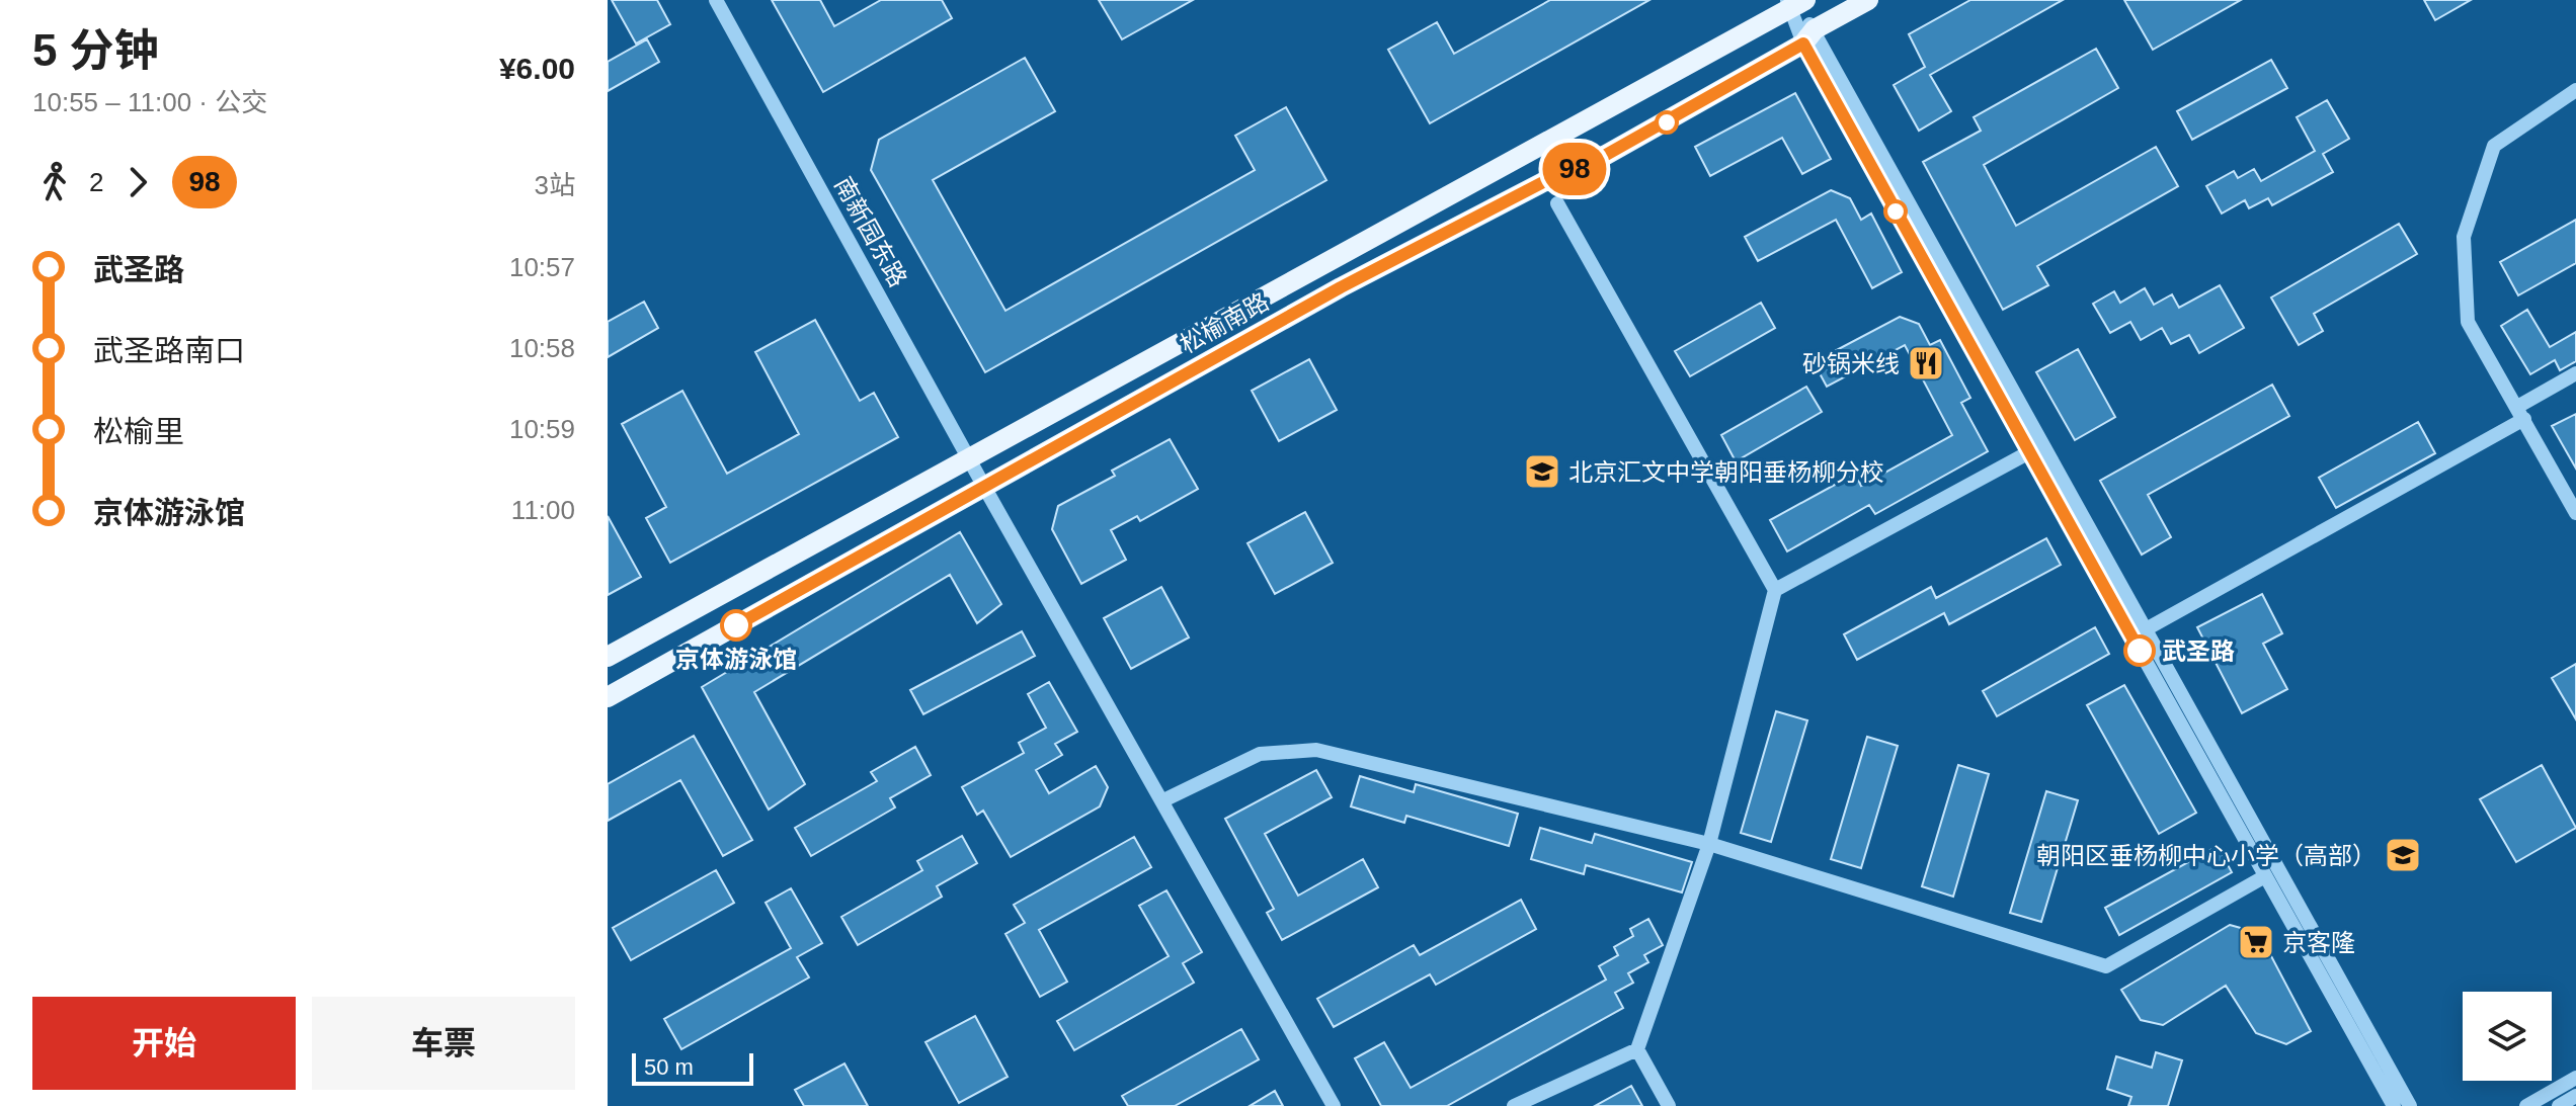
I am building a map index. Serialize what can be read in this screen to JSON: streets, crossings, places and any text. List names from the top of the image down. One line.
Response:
{"streets":{"main road":["松榆南路"],"street":["南新园东路"]},"crossings":[["南新园东路","松榆南路"]],"places":{"restaurant":["砂锅米线"],"school or university":["北京汇文中学朝阳垂杨柳分校","朝阳区垂杨柳中心小学（高部）"],"other":["京体游泳馆","武圣路"],"supermarket":["京客隆"]},"lines":["bus line 98"],"scale_bar":"50 m","page":{"heading":["5 分钟","10:55 – 11:00 · 公交","¥6.00"],"on_map":"98","legs":["2","98","3站"],"list":[{"name":"武圣路","value":"10:57"},{"name":"武圣路南口","value":"10:58"},{"name":"松榆里","value":"10:59"},{"name":"京体游泳馆","value":"11:00"}],"buttons":["开始","车票"],"scale":"50 m"}}
